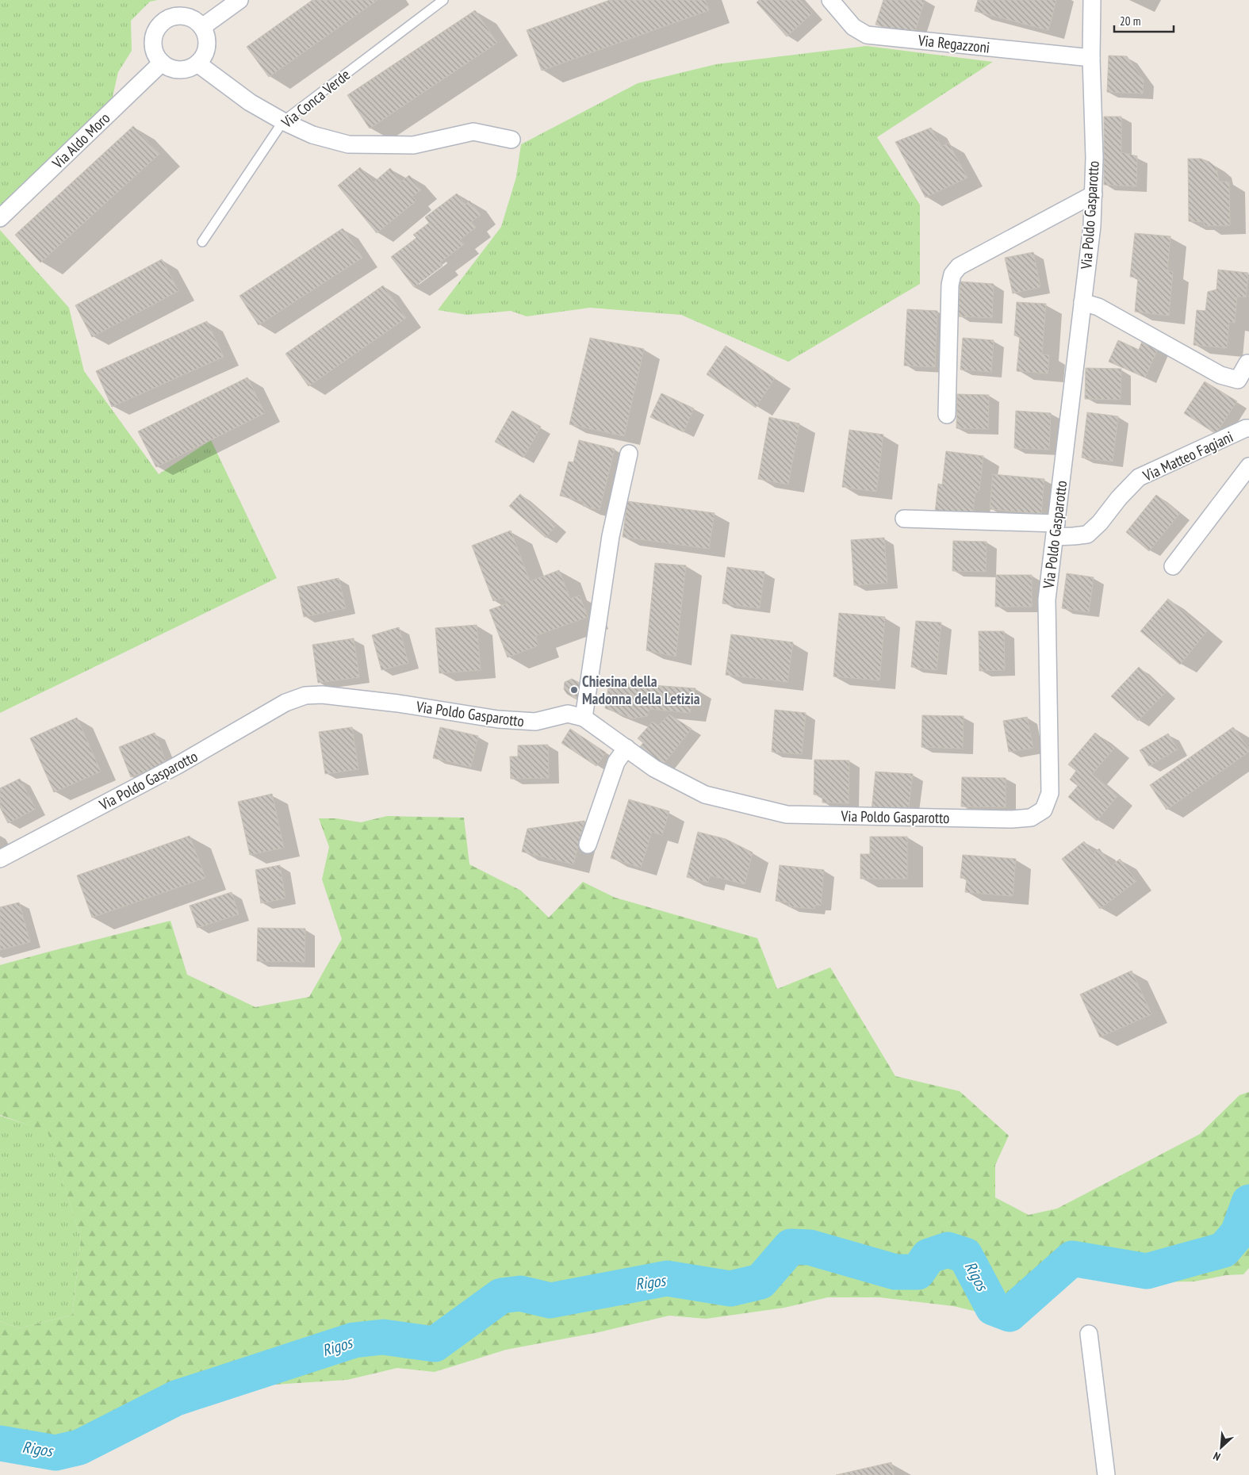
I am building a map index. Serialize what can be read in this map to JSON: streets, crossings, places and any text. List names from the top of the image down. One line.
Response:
{"streets":{"street":["Via Regazzoni","Via Aldo Moro","Via Poldo Gasparotto","Via Matteo Fagiani"],"lane":["Via Conca Verde"]},"crossings":[["Via Regazzoni","Via Poldo Gasparotto"],["Via Poldo Gasparotto","Via Matteo Fagiani"]],"water":["Rigos"],"places":["Chiesina della Madonna della Letizia"],"scale_bar":"20 m","north":"bottom left"}
